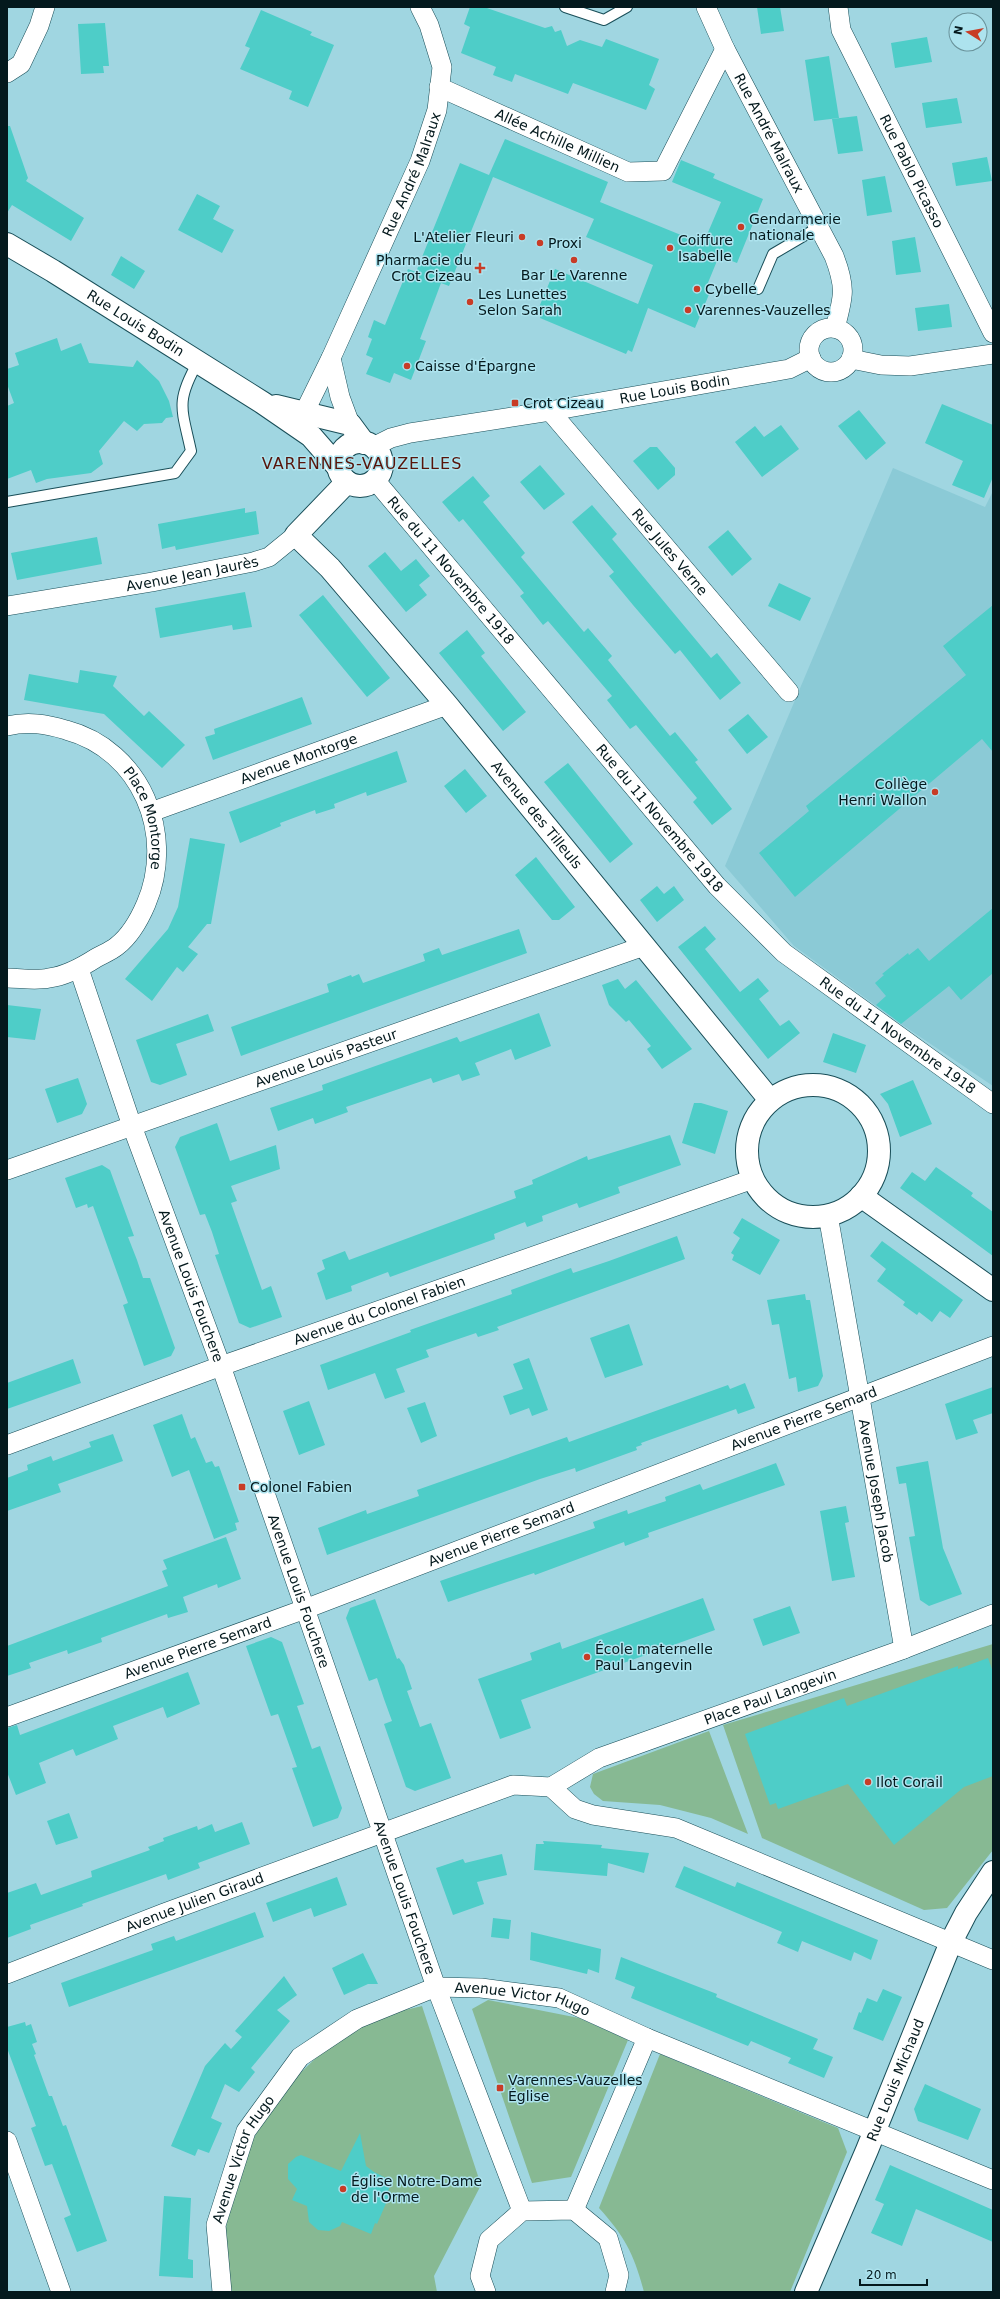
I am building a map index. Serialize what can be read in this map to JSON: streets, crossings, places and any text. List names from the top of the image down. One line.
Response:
{"streets":{"street":["Rue André Malraux","Allée Achille Millien","Rue Pablo Picasso","Rue Louis Bodin","Rue Jules Verne","Rue du 11 Novembre 1918","Avenue Jean Jaurès","Avenue Montorge","Avenue des Tilleuls","Place Montorge","Avenue Louis Pasteur","Avenue Louis Fouchere","Avenue du Colonel Fabien","Avenue Pierre Semard","Avenue Joseph Jacob","Place Paul Langevin","Avenue Julien Giraud","Avenue Victor Hugo","Rue Louis Michaud"]},"crossings":[["Rue André Malraux","Allée Achille Millien"],["Rue André Malraux","Rue Louis Bodin"],["Rue Louis Bodin","Rue Jules Verne"],["Rue Louis Bodin","Rue du 11 Novembre 1918"],["Rue Louis Bodin","Avenue Jean Jaurès"],["Rue du 11 Novembre 1918","Avenue Jean Jaurès"],["Avenue Jean Jaurès","Avenue des Tilleuls"],["Avenue Montorge","Avenue des Tilleuls"],["Avenue Montorge","Place Montorge"],["Avenue des Tilleuls","Avenue Louis Pasteur"],["Avenue des Tilleuls","Avenue du Colonel Fabien"],["Avenue des Tilleuls","Avenue Joseph Jacob"],["Place Montorge","Avenue Louis Fouchere"],["Avenue Louis Pasteur","Avenue Louis Fouchere"],["Avenue Louis Fouchere","Avenue du Colonel Fabien"],["Avenue Louis Fouchere","Avenue Pierre Semard"],["Avenue Louis Fouchere","Avenue Julien Giraud"],["Avenue Louis Fouchere","Avenue Victor Hugo"],["Avenue du Colonel Fabien","Avenue Joseph Jacob"],["Avenue Pierre Semard","Avenue Joseph Jacob"],["Avenue Joseph Jacob","Place Paul Langevin"],["Avenue Victor Hugo","Rue Louis Michaud"]],"districts":["VARENNES-VAUZELLES"],"places":{"other":["Gendarmerie nationale","L'Atelier Fleuri","Proxi","Coiffure Isabelle","Bar Le Varenne","Cybelle","Les Lunettes Selon Sarah","Varennes-Vauzelles","Caisse d'Épargne","Collège Henri Wallon","École maternelle Paul Langevin","Ilot Corail","Église Notre-Dame de l'Orme"],"health":["Pharmacie du Crot Cizeau"],"transit":["Crot Cizeau","Colonel Fabien","Varennes-Vauzelles Église"]},"scale_bar":"20 m","north":"left"}
